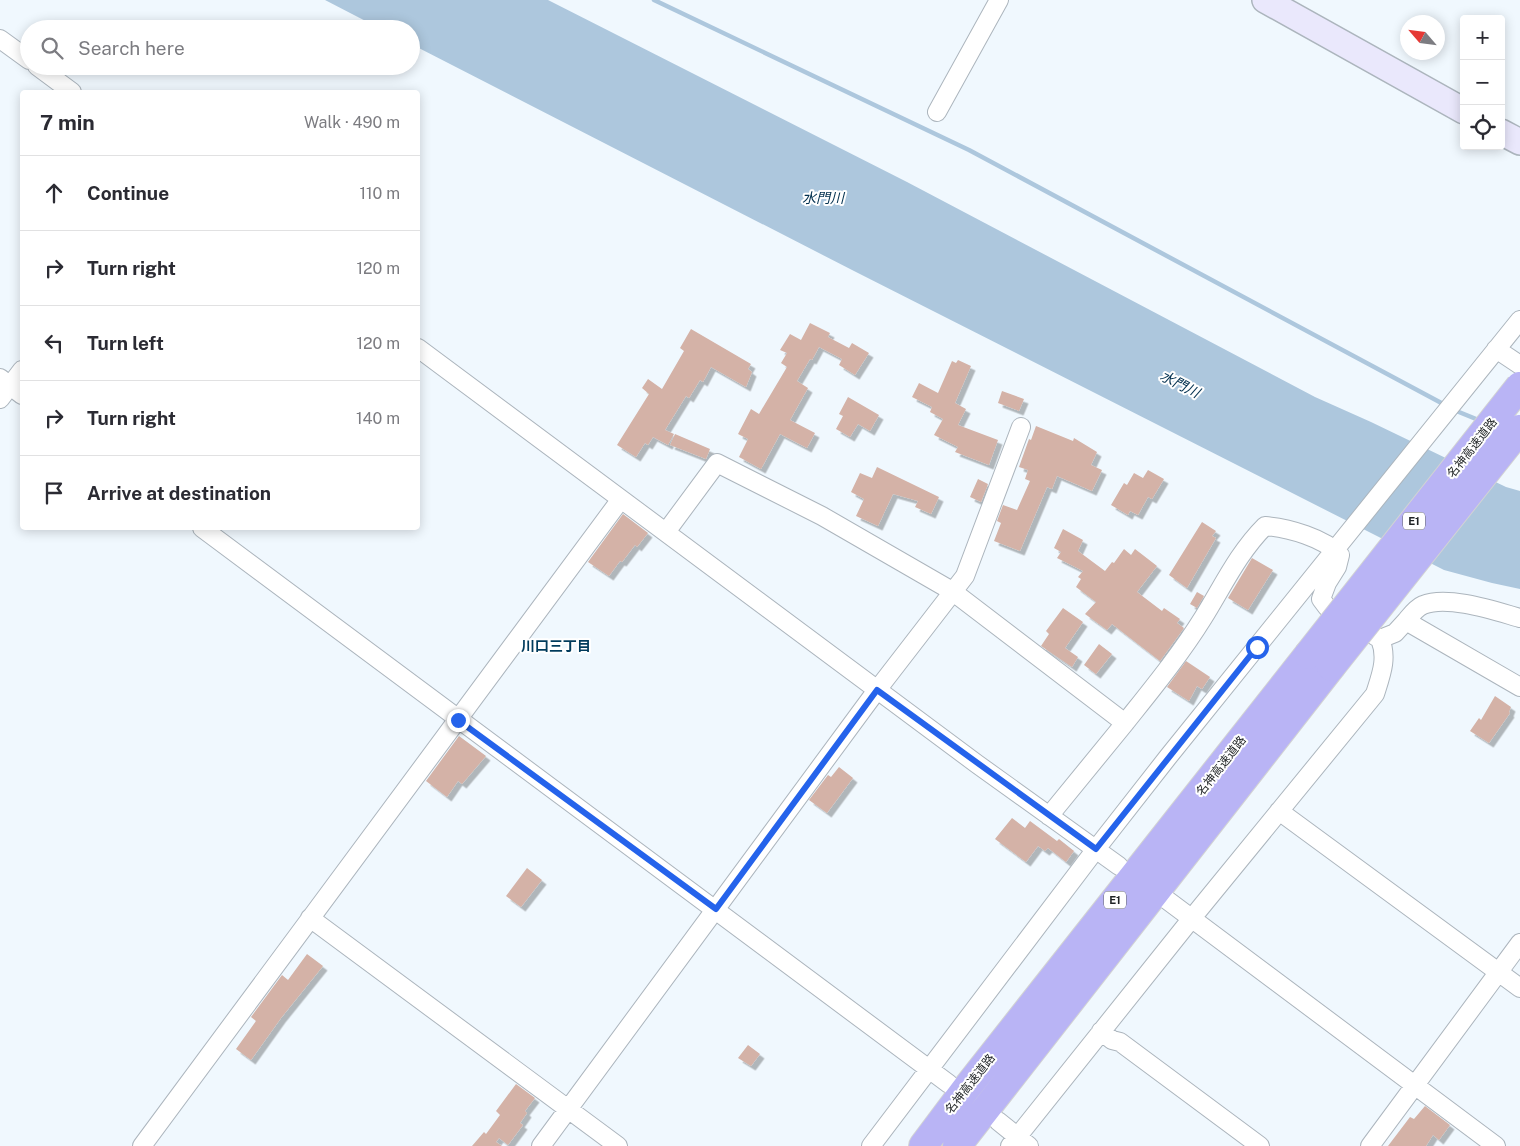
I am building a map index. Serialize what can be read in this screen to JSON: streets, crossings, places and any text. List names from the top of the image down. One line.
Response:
{"streets":{"highway":["名神高速道路","E1"]},"districts":["川口三丁目"],"water":["水門川"],"north":"top left","page":{"map_buttons":["+","−"],"search":"Search here","heading":["7 min","Walk · 490 m"],"list":[["Continue","110 m"],["Turn right","120 m"],["Turn left","120 m"],["Turn right","140 m"],"Arrive at destination"]}}
